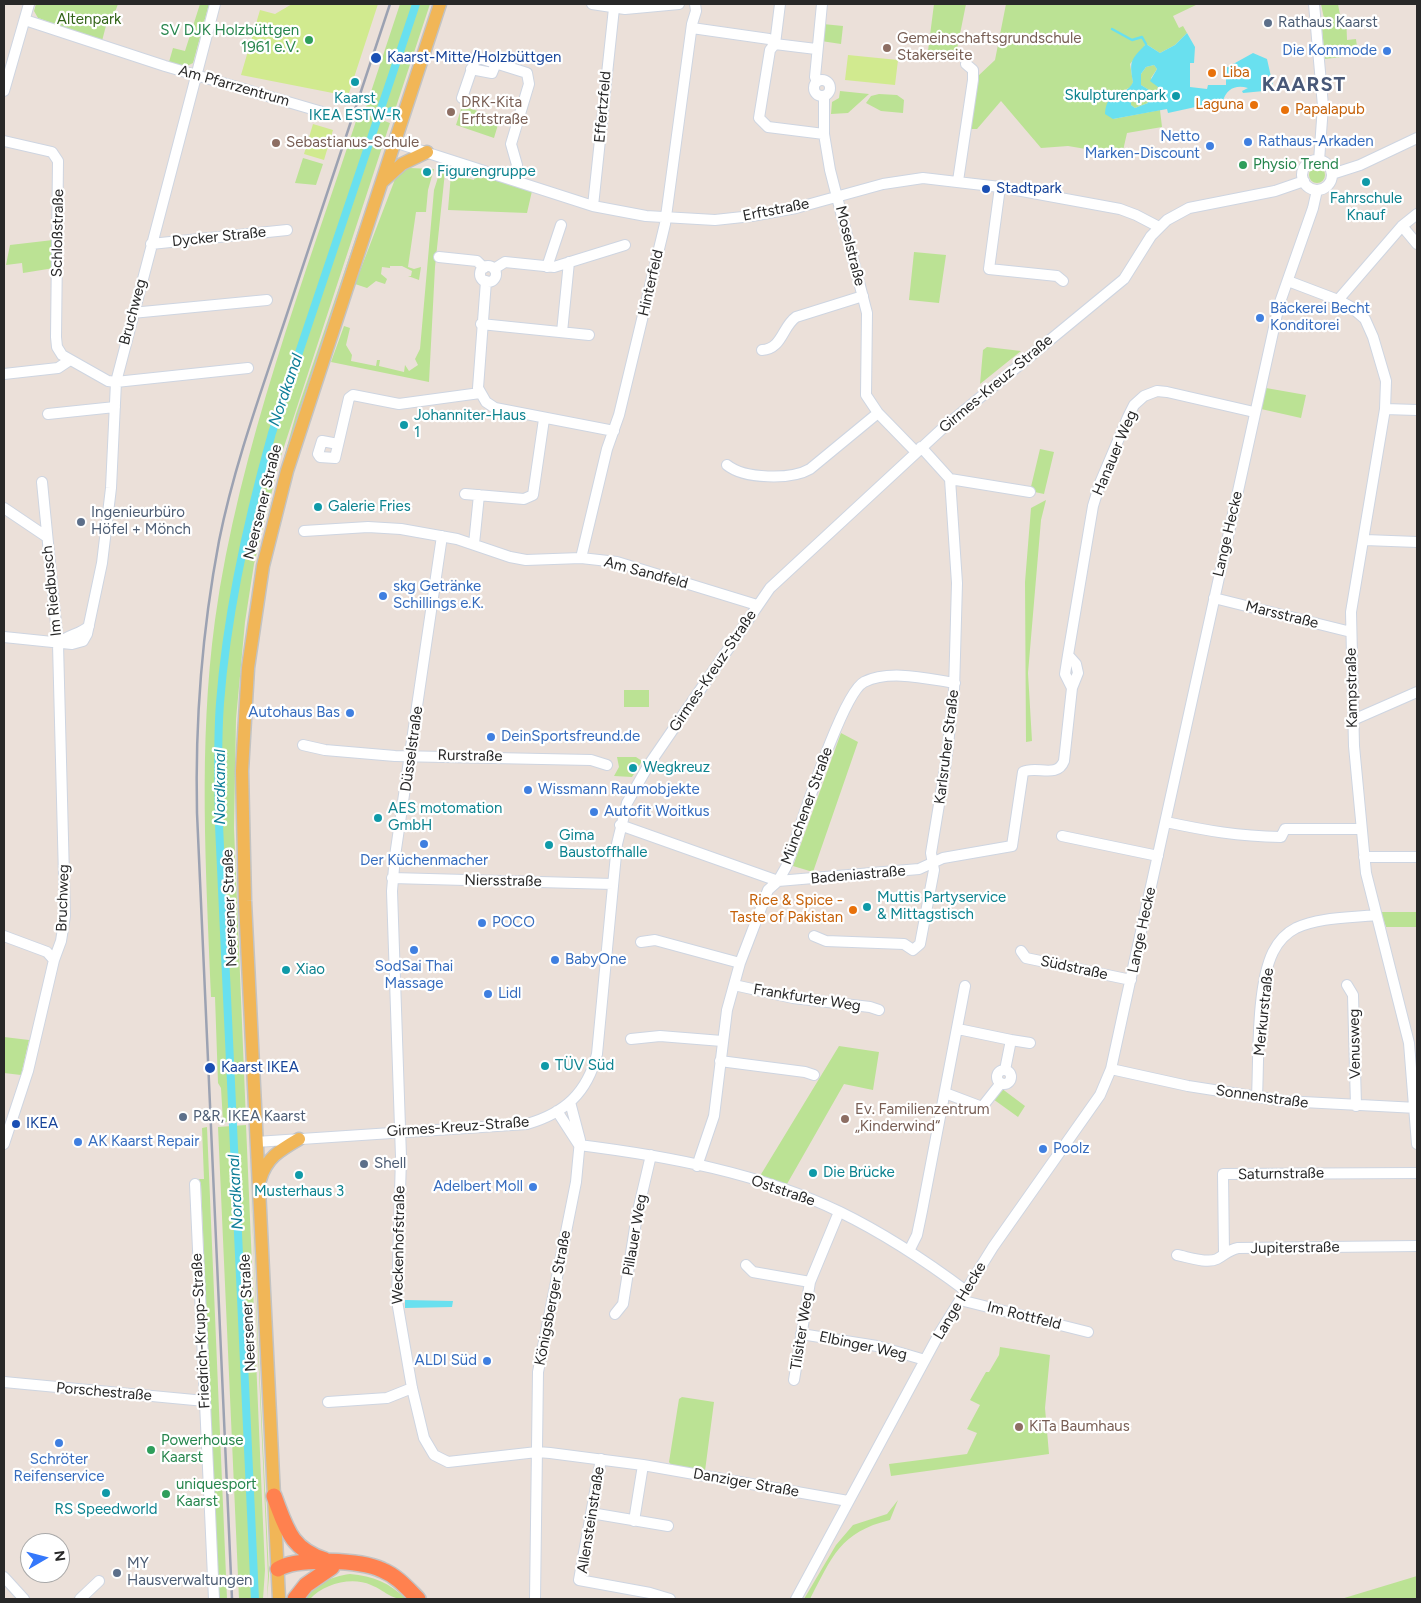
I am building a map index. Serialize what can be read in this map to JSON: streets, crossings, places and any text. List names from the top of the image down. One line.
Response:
{"streets":{"main road":["Neersener Straße"],"street":["Am Pfarrzentrum","Effertzfeld","Erftstraße","Schloßstraße","Dycker Straße","Moselstraße","Hinterfeld","Bruchweg","Girmes-Kreuz-Straße","Hanauer Weg","Lange Hecke","Am Sandfeld","Im Riedbusch","Marsstraße","Kampstraße","Karlsruher Straße","Düsselstraße","Rurstraße","Münchener Straße","Badeniastraße","Niersstraße","Südstraße","Frankfurter Weg","Merkurstraße","Venusweg","Sonnenstraße","Saturnstraße","Oststraße","Pillauer Weg","Weckenhofstraße","Jupiterstraße","Königsberger Straße","Im Rottfeld","Friedrich-Krupp-Straße","Tilsiter Weg","Elbinger Weg","Porschestraße","Danziger Straße","Allensteinstraße"]},"crossings":[["Am Pfarrzentrum","Bruchweg"],["Effertzfeld","Erftstraße"],["Erftstraße","Moselstraße"],["Erftstraße","Hinterfeld"],["Erftstraße","Girmes-Kreuz-Straße"],["Erftstraße","Neersener Straße"],["Schloßstraße","Bruchweg"],["Dycker Straße","Bruchweg"],["Hinterfeld","Am Sandfeld"],["Bruchweg","Im Riedbusch"],["Girmes-Kreuz-Straße","Neersener Straße"],["Girmes-Kreuz-Straße","Lange Hecke"],["Girmes-Kreuz-Straße","Am Sandfeld"],["Girmes-Kreuz-Straße","Düsselstraße"],["Girmes-Kreuz-Straße","Badeniastraße"],["Girmes-Kreuz-Straße","Niersstraße"],["Girmes-Kreuz-Straße","Weckenhofstraße"],["Girmes-Kreuz-Straße","Königsberger Straße"],["Hanauer Weg","Lange Hecke"],["Hanauer Weg","Badeniastraße"],["Lange Hecke","Marsstraße"],["Lange Hecke","Kampstraße"],["Lange Hecke","Südstraße"],["Lange Hecke","Sonnenstraße"],["Lange Hecke","Oststraße"],["Lange Hecke","Im Rottfeld"],["Lange Hecke","Elbinger Weg"],["Lange Hecke","Danziger Straße"],["Am Sandfeld","Düsselstraße"],["Marsstraße","Kampstraße"],["Kampstraße","Merkurstraße"],["Kampstraße","Sonnenstraße"],["Karlsruher Straße","Münchener Straße"],["Karlsruher Straße","Badeniastraße"],["Düsselstraße","Rurstraße"],["Düsselstraße","Niersstraße"],["Düsselstraße","Weckenhofstraße"],["Münchener Straße","Badeniastraße"],["Münchener Straße","Frankfurter Weg"],["Münchener Straße","Oststraße"],["Merkurstraße","Sonnenstraße"],["Venusweg","Sonnenstraße"],["Saturnstraße","Jupiterstraße"],["Oststraße","Pillauer Weg"],["Oststraße","Königsberger Straße"],["Oststraße","Im Rottfeld"],["Oststraße","Tilsiter Weg"],["Weckenhofstraße","Königsberger Straße"],["Weckenhofstraße","Danziger Straße"],["Königsberger Straße","Danziger Straße"],["Friedrich-Krupp-Straße","Porschestraße"],["Tilsiter Weg","Elbinger Weg"],["Danziger Straße","Allensteinstraße"]],"districts":["KAARST"],"water":["Nordkanal"],"parks":["Altenpark"],"places":["Rathaus Kaarst","SV DJK Holzbüttgen 1961 e.V.","Gemeinschaftsgrundschule Stakerseite","Die Kommode","Kaarst-Mitte/Holzbüttgen","Liba","Kaarst IKEA ESTW-R","Skulpturenpark","Laguna","Papalapub","DRK-Kita Erftstraße","Rathaus-Arkaden","Sebastianus-Schule","Netto Marken-Discount","Physio Trend","Figurengruppe","Fahrschule Knauf","Stadtpark","Bäckerei Becht Konditorei","Johanniter-Haus 1","Galerie Fries","Ingenieurbüro Höfel + Mönch","skg Getränke Schillings e.K.","Autohaus Bas","DeinSportsfreund.de","Wegkreuz","Wissmann Raumobjekte","Autofit Woitkus","AES motomation GmbH","Der Küchenmacher","Gima Baustoffhalle","Muttis Partyservice & Mittagstisch","Rice & Spice - Taste of Pakistan","POCO","SodSai Thai Massage","BabyOne","Xiao","Lidl","TÜV Süd","Kaarst IKEA","P&R, IKEA Kaarst","Ev. Familienzentrum „Kinderwind“","IKEA","AK Kaarst Repair","Poolz","Shell","Die Brücke","Musterhaus 3","Adelbert Moll","ALDI Süd","KiTa Baumhaus","Schröter Reifenservice","Powerhouse Kaarst","RS Speedworld","uniquesport Kaarst","MY Hausverwaltungen"],"north":"right"}
